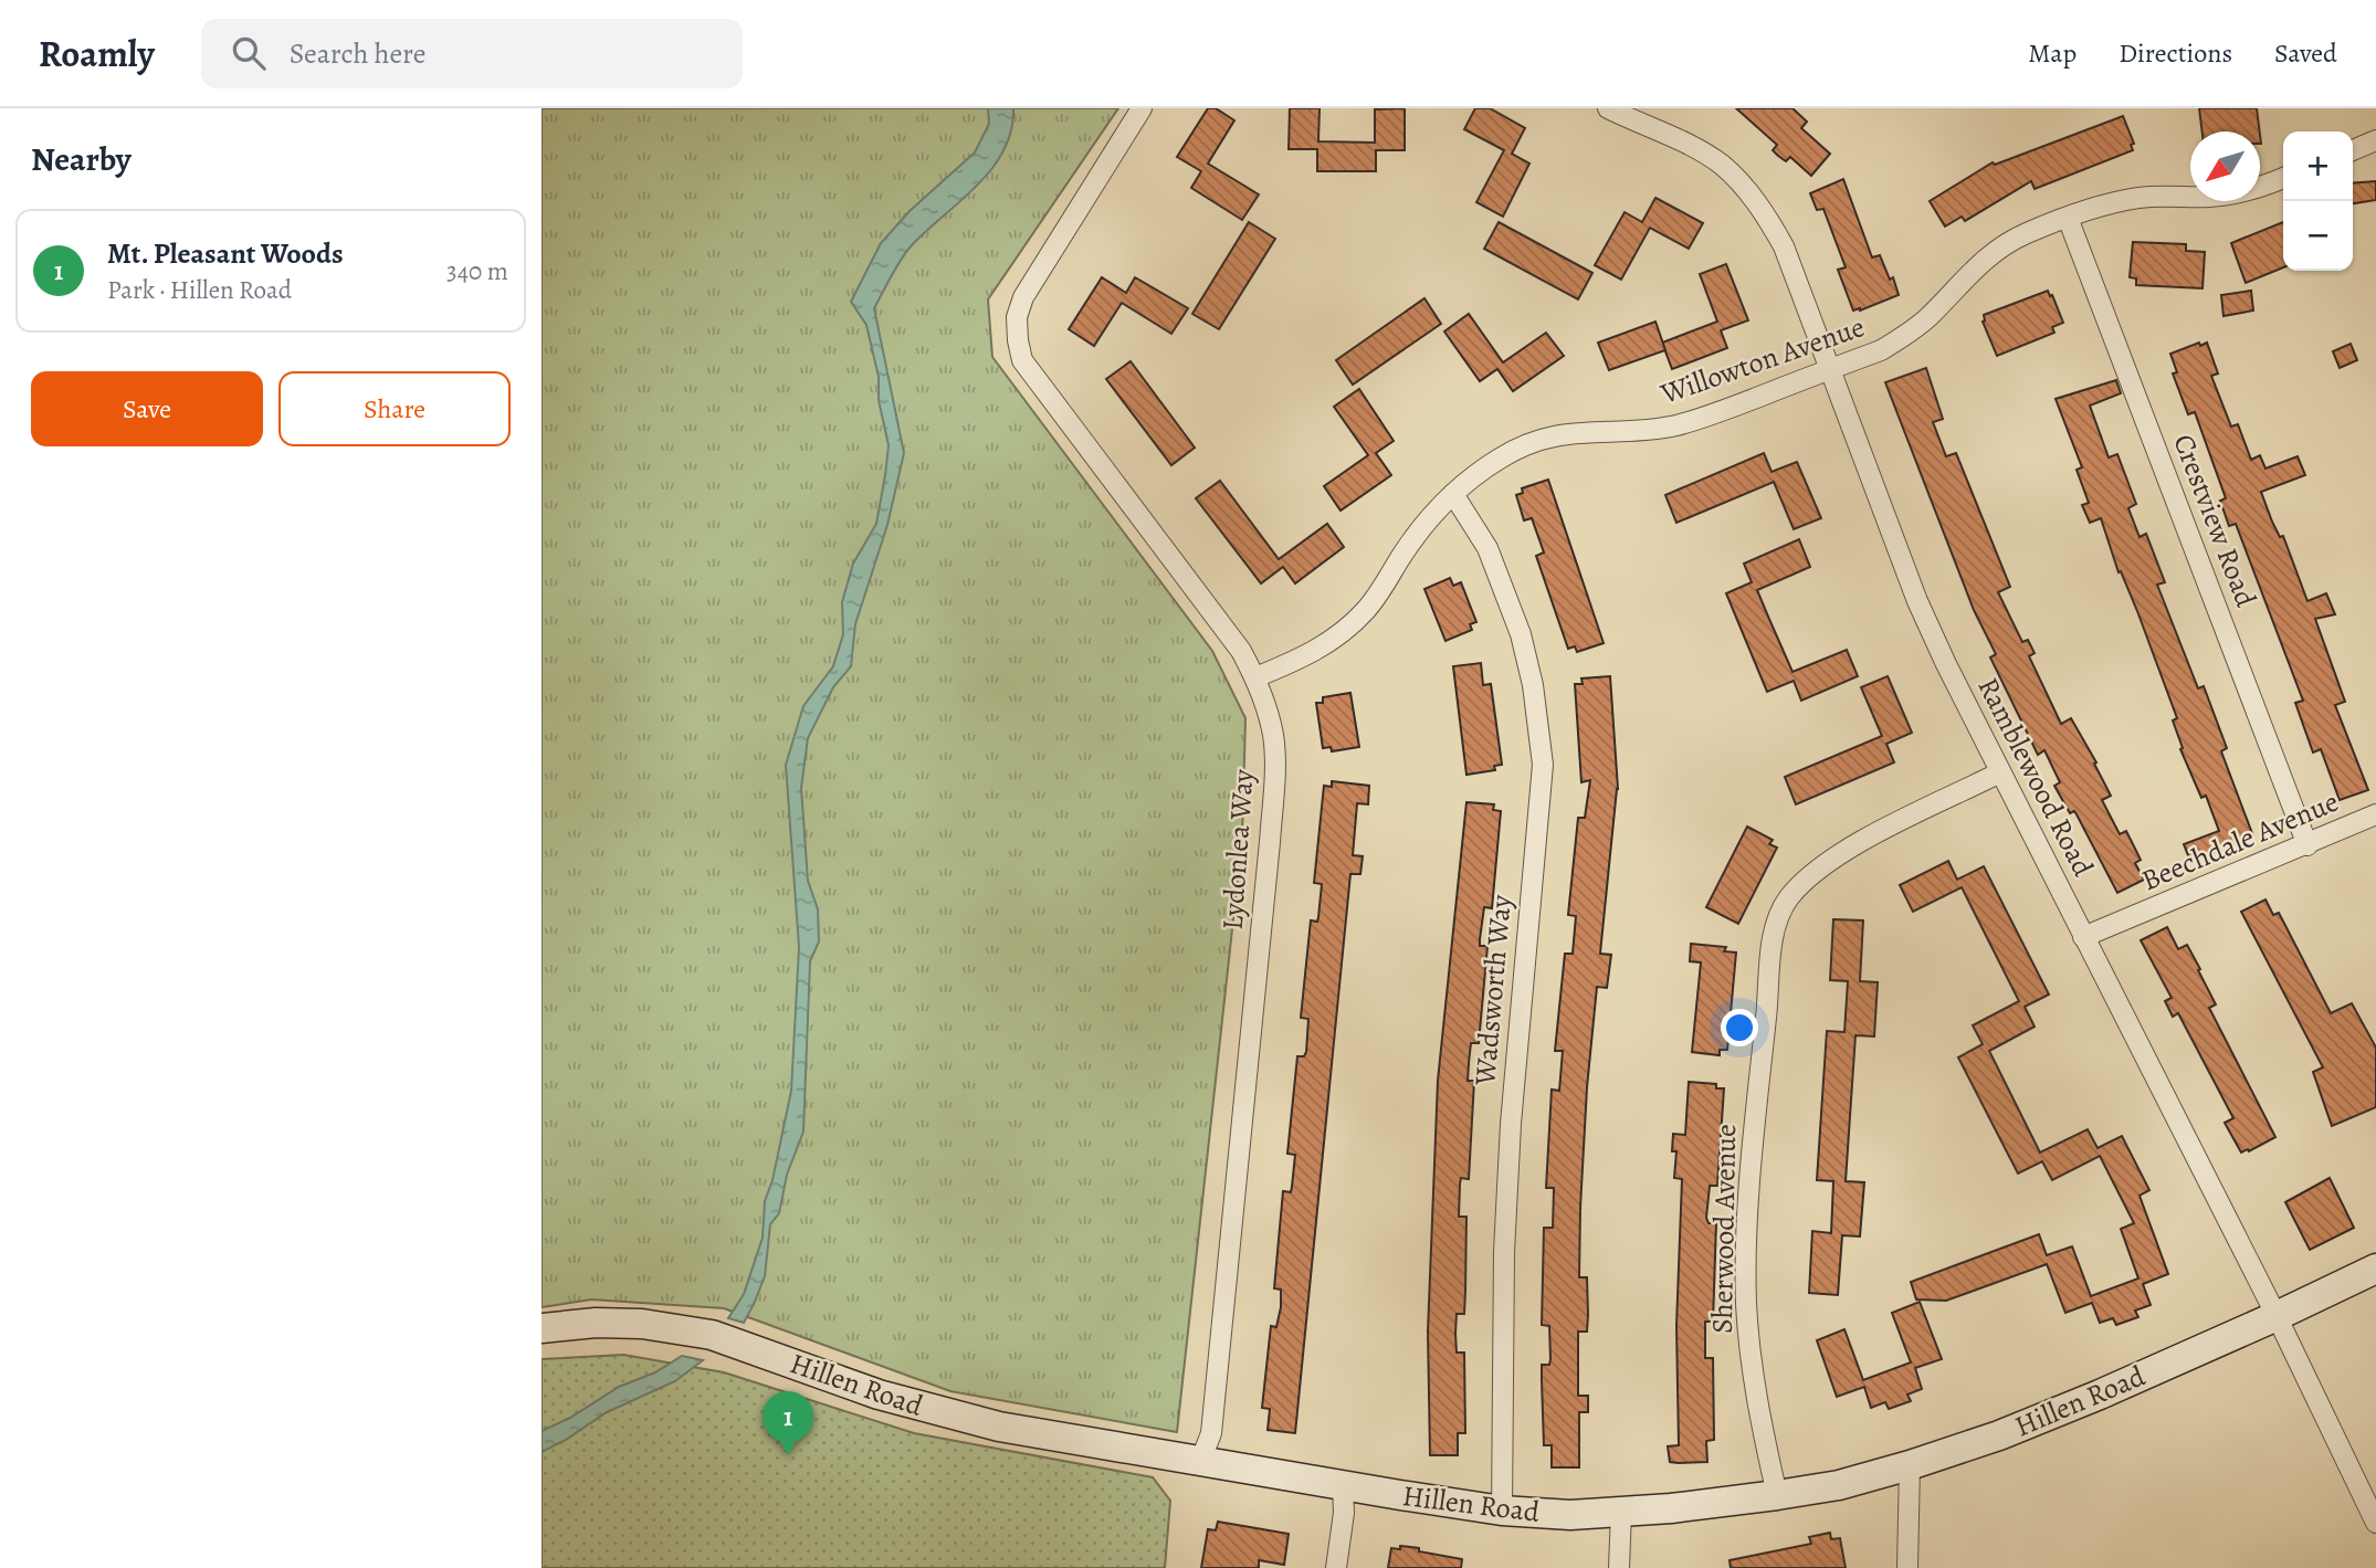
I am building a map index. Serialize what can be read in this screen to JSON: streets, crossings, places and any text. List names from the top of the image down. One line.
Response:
{"streets":{"street":["Willowton Avenue","Crestview Road","Ramblewood Road","Beechdale Avenue","Lydonlea Way","Wadsworth Way","Sherwood Avenue","Hillen Road"]},"crossings":[["Willowton Avenue","Crestview Road"],["Willowton Avenue","Ramblewood Road"],["Willowton Avenue","Lydonlea Way"],["Willowton Avenue","Wadsworth Way"],["Crestview Road","Beechdale Avenue"],["Ramblewood Road","Beechdale Avenue"],["Ramblewood Road","Sherwood Avenue"],["Ramblewood Road","Hillen Road"],["Lydonlea Way","Hillen Road"],["Wadsworth Way","Hillen Road"],["Sherwood Avenue","Hillen Road"]],"north":"bottom left","page":{"header":"Roamly","search":"Search here","nav":["Map","Directions","Saved"],"heading":"Nearby","map_buttons":["+","−"],"list":[{"mark":"1","name":"Mt. Pleasant Woods","note":"Park · Hillen Road","value":"340 m"}],"buttons":["Save","Share"],"pins":"1"}}
